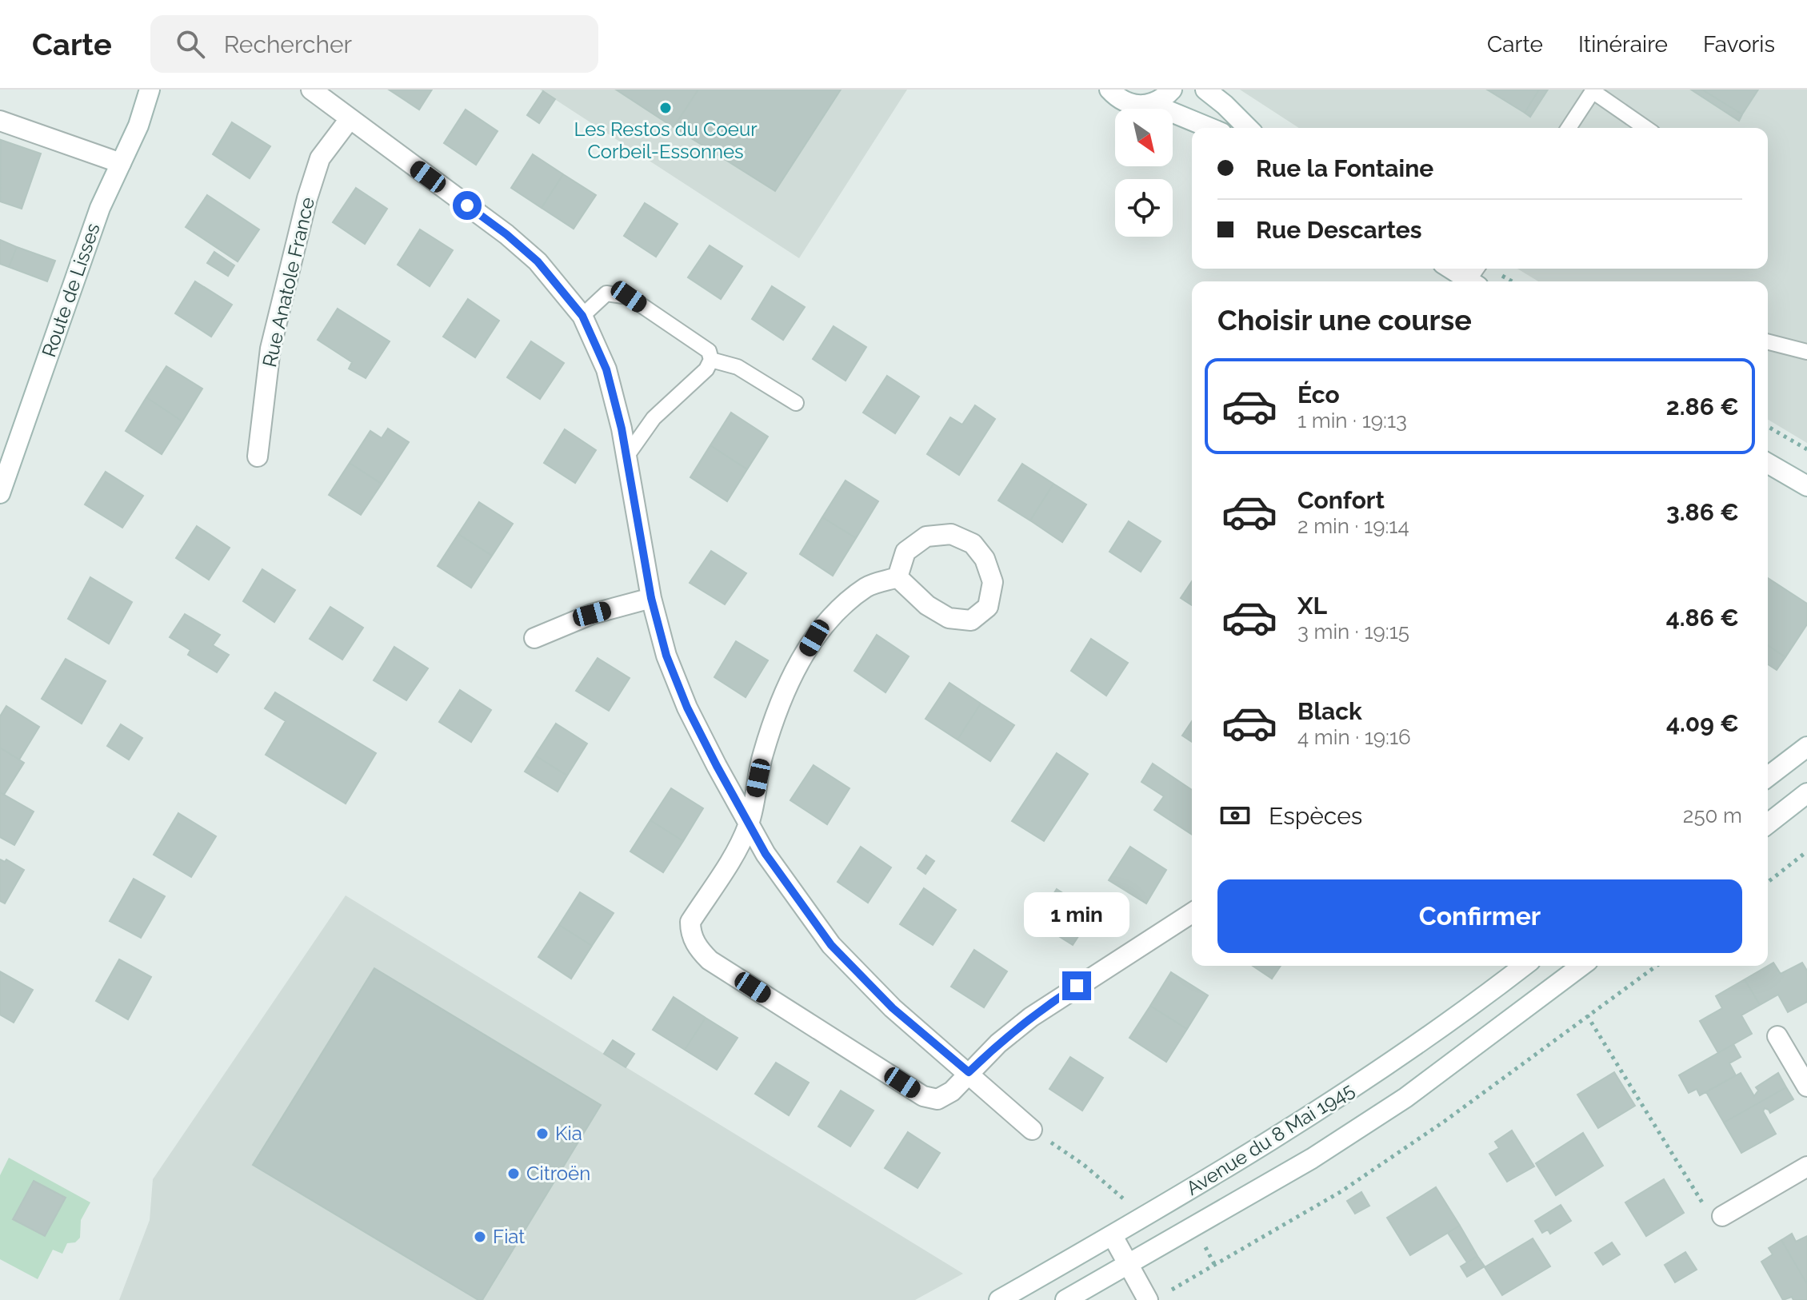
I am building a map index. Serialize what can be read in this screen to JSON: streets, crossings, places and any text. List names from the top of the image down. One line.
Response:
{"streets":{"street":["Rue Anatole France","Route de Lisses","Avenue du 8 Mai 1945"]},"places":["Les Restos du Coeur Corbeil-Essonnes","Kia","Citroën","Fiat"],"north":"bottom right","page":{"header":"Carte","search":"Rechercher","nav":["Carte","Itinéraire","Favoris"],"banner":["Rue la Fontaine","Rue Descartes"],"heading":"Choisir une course","list":[{"name":"Éco","note":"1 min · 19:13","value":"2.86 €"},{"name":"Confort","note":"2 min · 19:14","value":"3.86 €"},{"name":"XL","note":"3 min · 19:15","value":"4.86 €"},{"name":"Black","note":"4 min · 19:16","value":"4.09 €"}],"pay":["Espèces","250 m"],"buttons":"Confirmer","bubble":"1 min"}}
